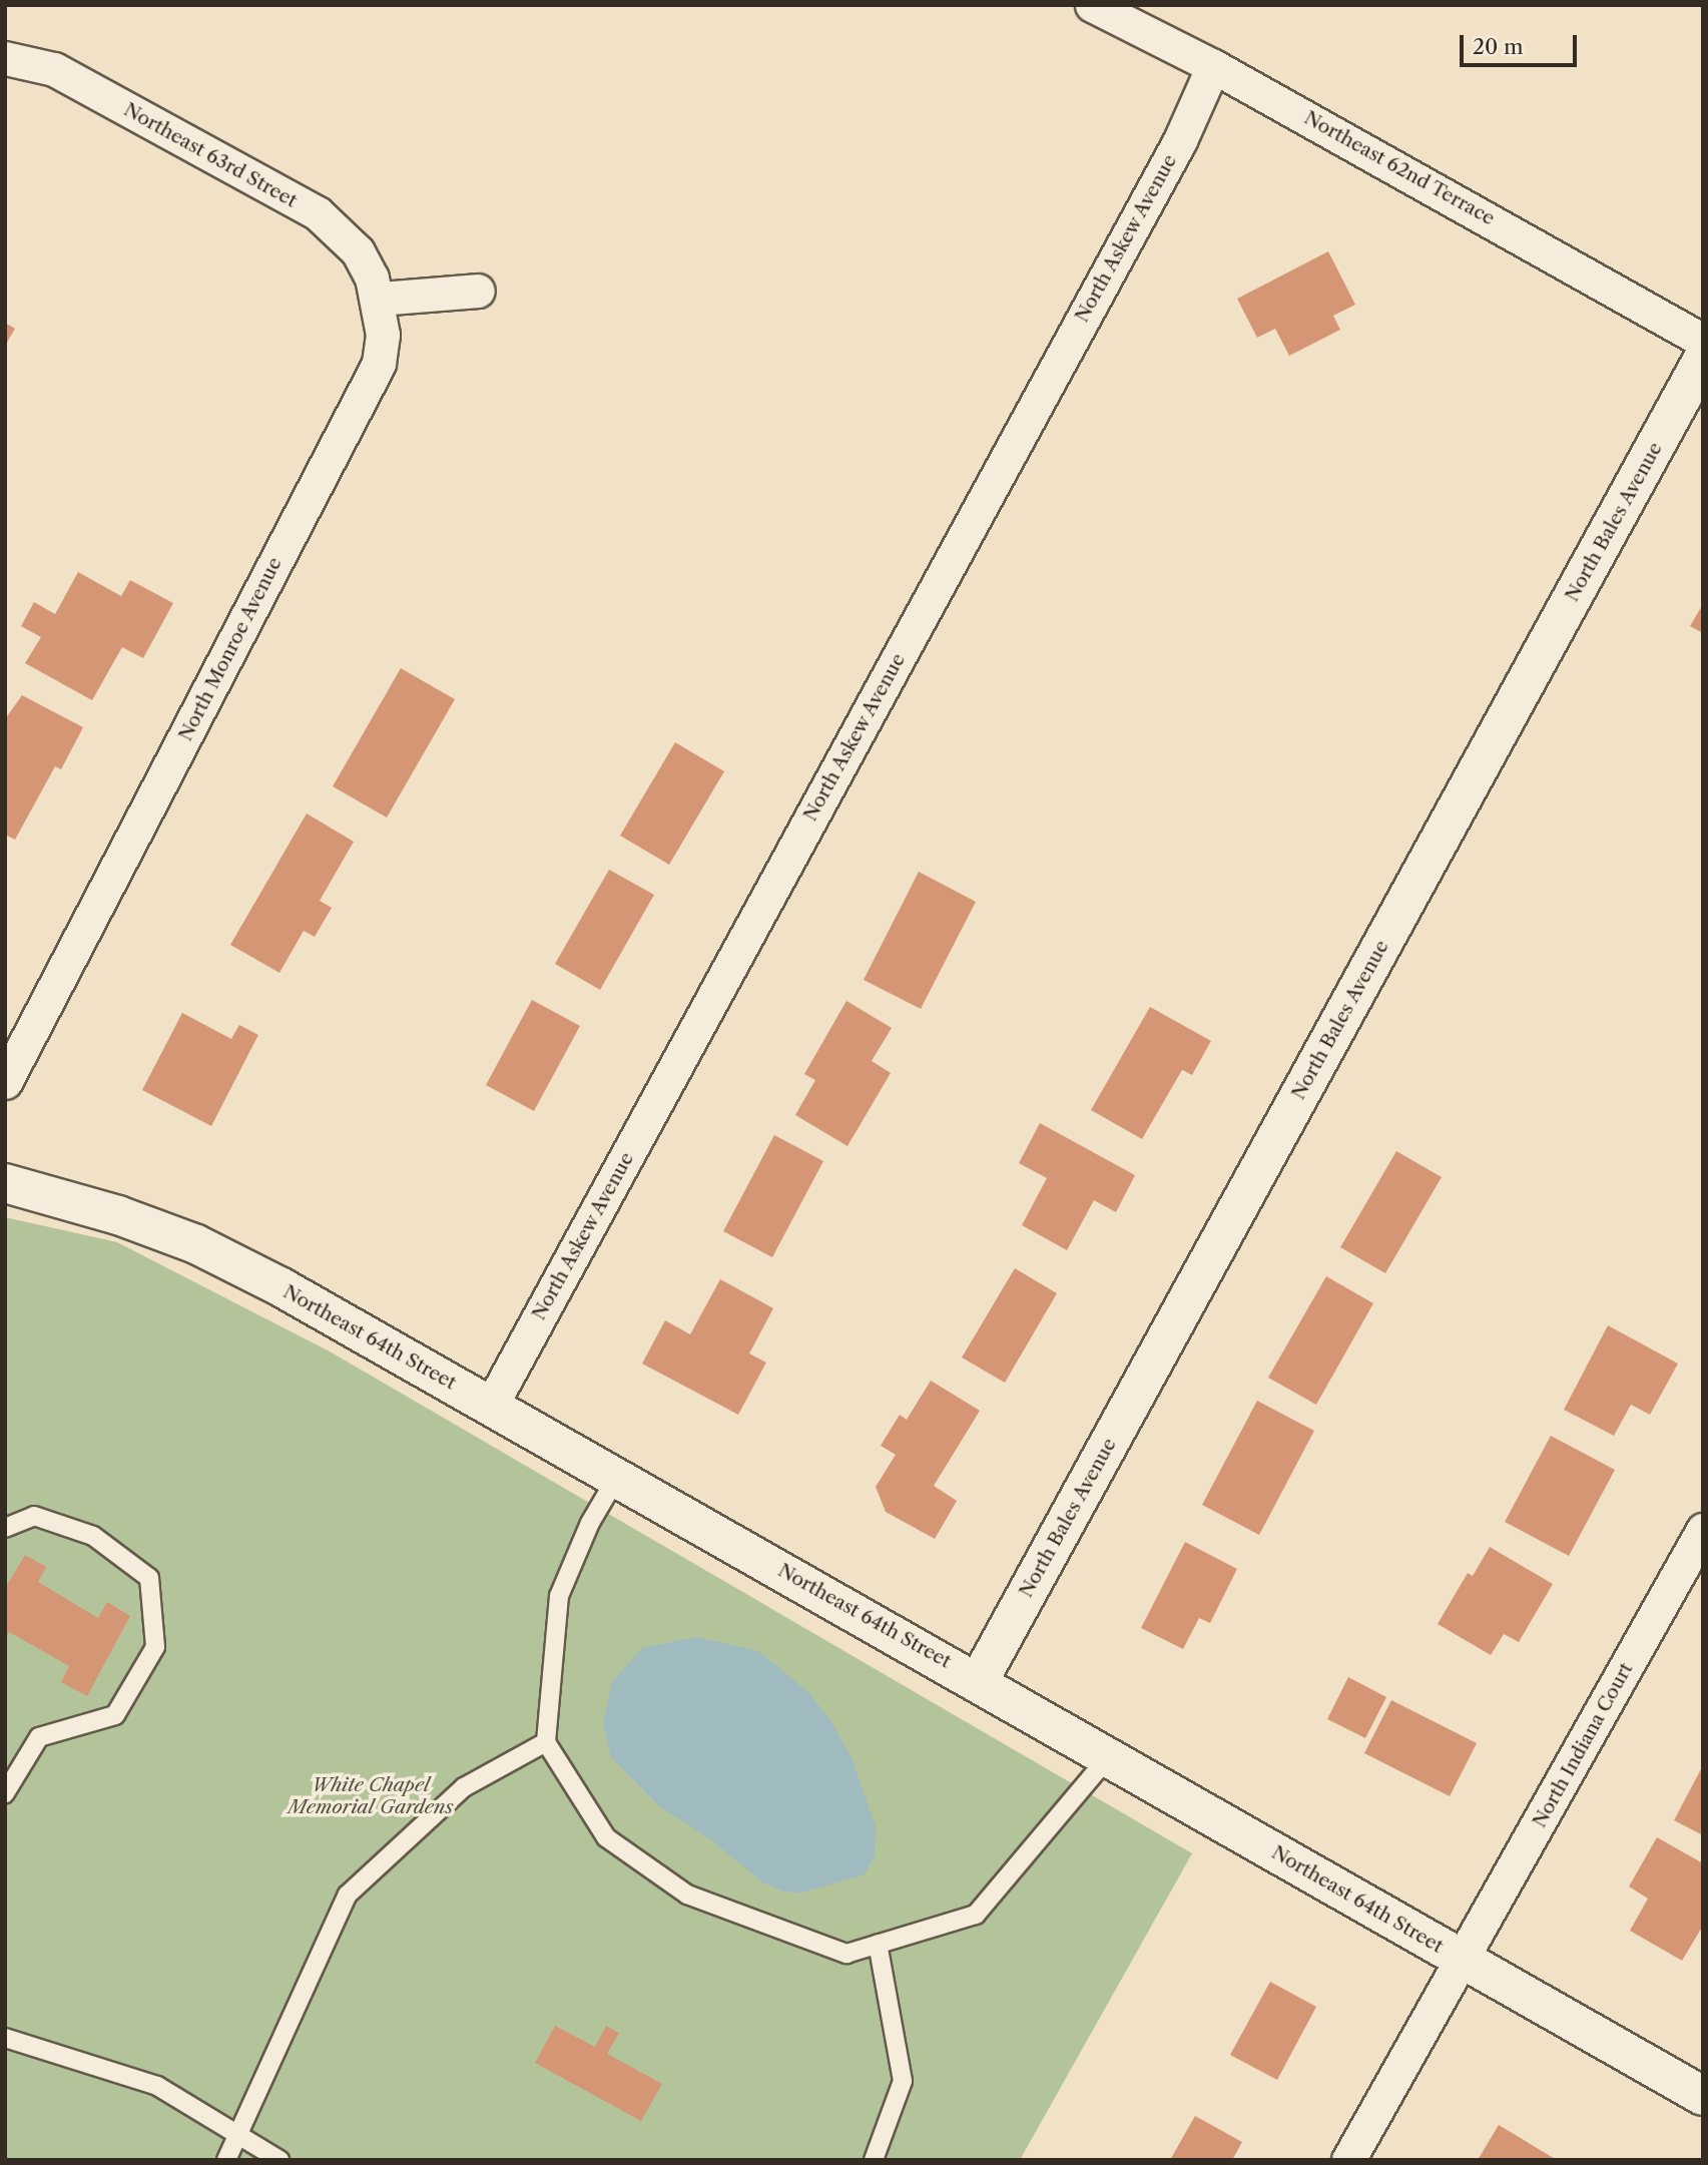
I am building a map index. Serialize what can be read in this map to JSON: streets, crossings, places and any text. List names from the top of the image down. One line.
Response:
{"streets":{"street":["Northeast 63rd Street","Northeast 62nd Terrace","North Askew Avenue","North Bales Avenue","North Monroe Avenue","Northeast 64th Street","North Indiana Court"]},"crossings":[["Northeast 63rd Street","North Monroe Avenue"],["Northeast 62nd Terrace","North Askew Avenue"],["North Askew Avenue","Northeast 64th Street"],["North Bales Avenue","Northeast 64th Street"],["Northeast 64th Street","North Indiana Court"]],"parks":["White Chapel Memorial Gardens"],"scale_bar":"20 m"}
